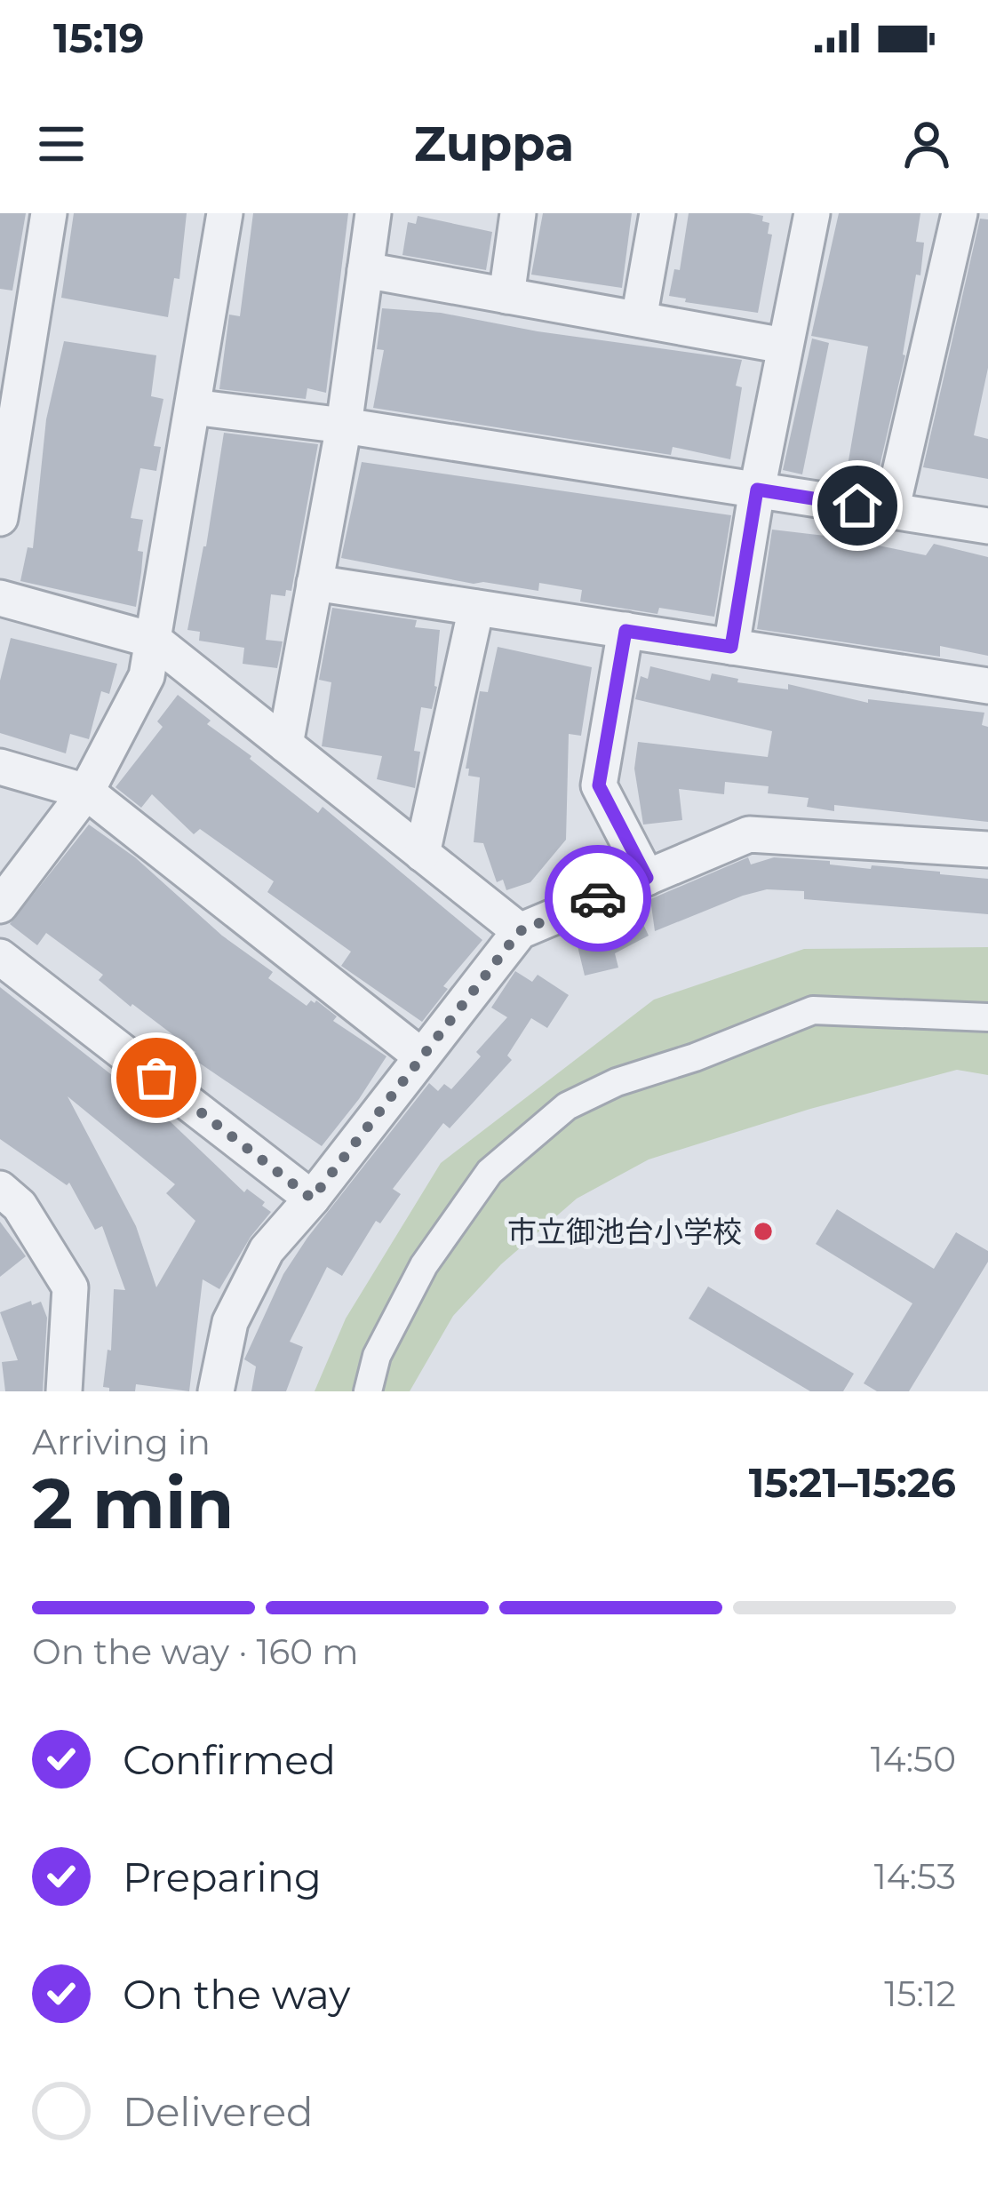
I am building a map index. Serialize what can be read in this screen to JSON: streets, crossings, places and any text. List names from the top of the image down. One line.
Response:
{"places":["市立御池台小学校"],"page":{"status":"15:19","header":"Zuppa","heading":["2 min","Arriving in","15:21–15:26"],"bar":"On the way · 160 m","list":[["Confirmed","14:50"],["Preparing","14:53"],["On the way","15:12"],"Delivered"]}}
